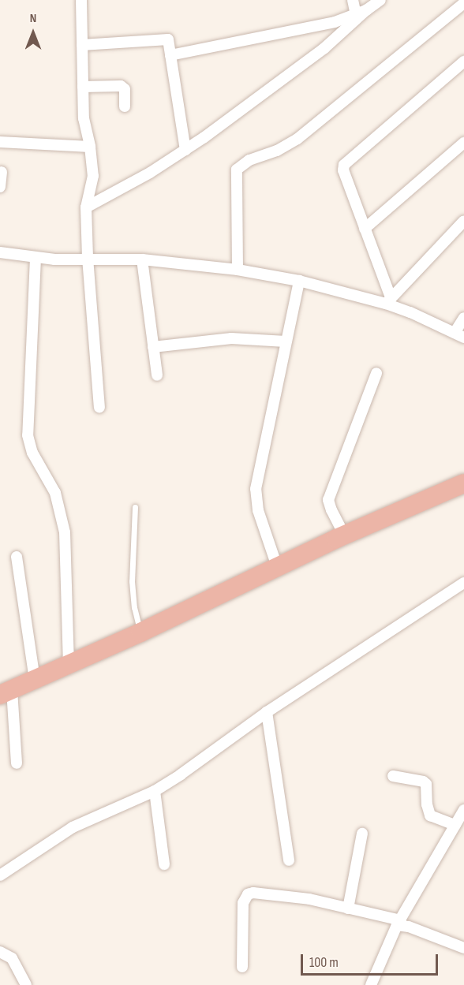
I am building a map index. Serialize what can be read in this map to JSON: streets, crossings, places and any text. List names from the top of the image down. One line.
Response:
{"scale_bar":"100 m","north":"top"}
